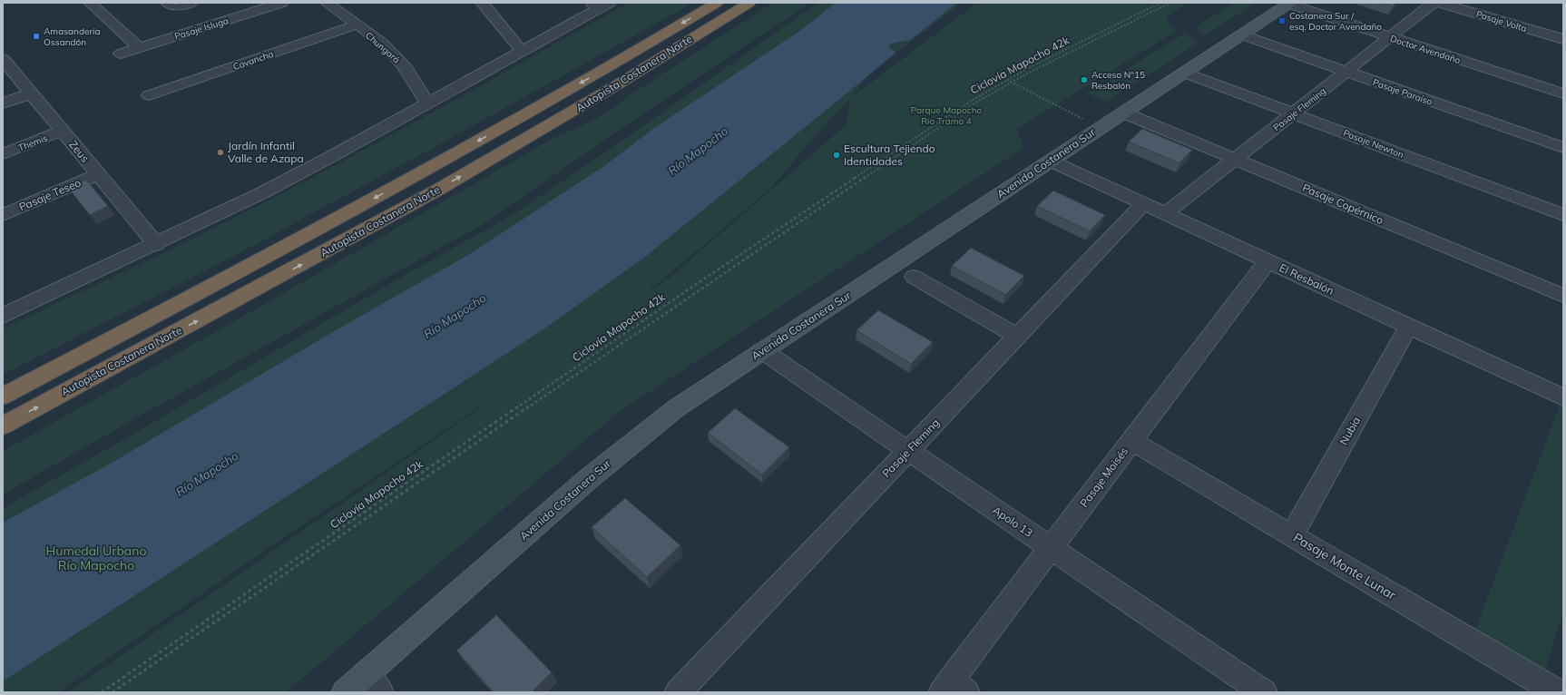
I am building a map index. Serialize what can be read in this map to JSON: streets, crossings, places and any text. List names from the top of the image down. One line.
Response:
{"streets":{"highway":["Autopista Costanera Norte"],"main road":["Avenida Costanera Sur"],"street":["Pasaje Volta","Pasaje Isluga","Chungará","Doctor Avendaño","Cavancha","Pasaje Paraíso","Pasaje Fleming","Themis","Pasaje Newton","Zeus","Pasaje Teseo","Pasaje Copérnico","El Resbalón","Nubia","Pasaje Moisés","Apolo 13","Pasaje Monte Lunar"],"path":["Ciclovía Mapocho 42k"]},"crossings":[["Chungará","Cavancha"],["Doctor Avendaño","Pasaje Fleming"],["Doctor Avendaño","Avenida Costanera Sur"],["Pasaje Paraíso","Pasaje Fleming"],["Pasaje Paraíso","Avenida Costanera Sur"],["Pasaje Fleming","Pasaje Newton"],["Pasaje Fleming","Pasaje Copérnico"],["Pasaje Fleming","El Resbalón"],["Pasaje Fleming","Apolo 13"],["Themis","Zeus"],["Pasaje Newton","Avenida Costanera Sur"],["Zeus","Pasaje Teseo"],["Avenida Costanera Sur","Pasaje Copérnico"],["Avenida Costanera Sur","El Resbalón"],["Avenida Costanera Sur","Apolo 13"],["El Resbalón","Nubia"],["El Resbalón","Pasaje Moisés"],["Nubia","Pasaje Monte Lunar"],["Pasaje Moisés","Apolo 13"],["Pasaje Moisés","Pasaje Monte Lunar"]],"water":["Río Mapocho"],"parks":["Parque Mapocho Río Tramo 4","Humedal Urbano Río Mapocho"],"places":{"transit":["Costanera Sur / esq. Doctor Avendaño"],"other":["Amasandería Ossandón","Acceso N°15 Resbalón","Jardín Infantil Valle de Azapa","Escultura Tejiendo Identidades"]}}
